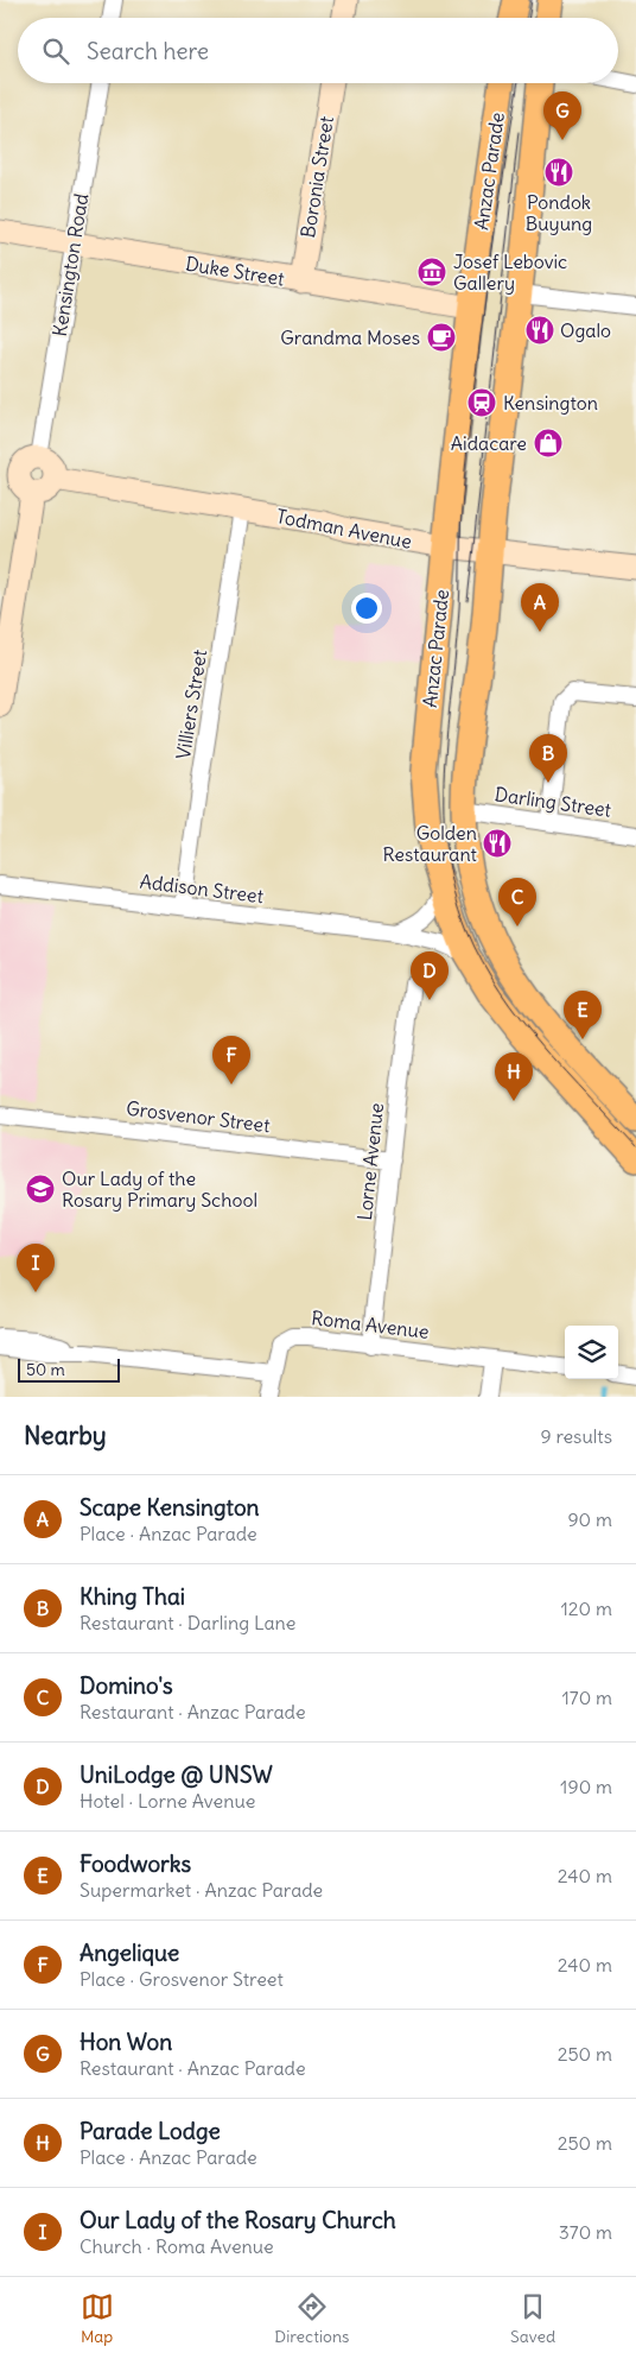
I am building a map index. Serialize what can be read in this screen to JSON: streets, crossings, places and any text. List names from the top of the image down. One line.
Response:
{"streets":{"main road":["Anzac Parade"],"street":["Boronia Street","Kensington Road","Duke Street","Todman Avenue","Villiers Street","Darling Street","Addison Street","Grosvenor Street","Lorne Avenue","Roma Avenue"]},"crossings":[["Anzac Parade","Duke Street"],["Anzac Parade","Todman Avenue"],["Anzac Parade","Darling Street"],["Anzac Parade","Addison Street"],["Boronia Street","Duke Street"],["Kensington Road","Duke Street"],["Kensington Road","Todman Avenue"],["Todman Avenue","Villiers Street"],["Villiers Street","Addison Street"],["Grosvenor Street","Lorne Avenue"],["Lorne Avenue","Roma Avenue"]],"places":{"restaurant":["Pondok Buyung","Ogalo","Golden Restaurant"],"museum":["Josef Lebovic Gallery"],"cafe":["Grandma Moses"],"station":["Kensington"],"shop":["Aidacare"],"school or university":["Our Lady of the Rosary Primary School"]},"scale_bar":"50 m","page":{"search":"Search here","pins":["G","A","B","C","D","E","F","H","I"],"scale":"50 m","heading":["Nearby","9 results"],"list":[{"mark":"A","name":"Scape Kensington","note":"Place · Anzac Parade","value":"90 m"},{"mark":"B","name":"Khing Thai","note":"Restaurant · Darling Lane","value":"120 m"},{"mark":"C","name":"Domino's","note":"Restaurant · Anzac Parade","value":"170 m"},{"mark":"D","name":"UniLodge @ UNSW","note":"Hotel · Lorne Avenue","value":"190 m"},{"mark":"E","name":"Foodworks","note":"Supermarket · Anzac Parade","value":"240 m"},{"mark":"F","name":"Angelique","note":"Place · Grosvenor Street","value":"240 m"},{"mark":"G","name":"Hon Won","note":"Restaurant · Anzac Parade","value":"250 m"},{"mark":"H","name":"Parade Lodge","note":"Place · Anzac Parade","value":"250 m"},{"mark":"I","name":"Our Lady of the Rosary Church","note":"Church · Roma Avenue","value":"370 m"}],"nav":["Map","Directions","Saved"]}}
